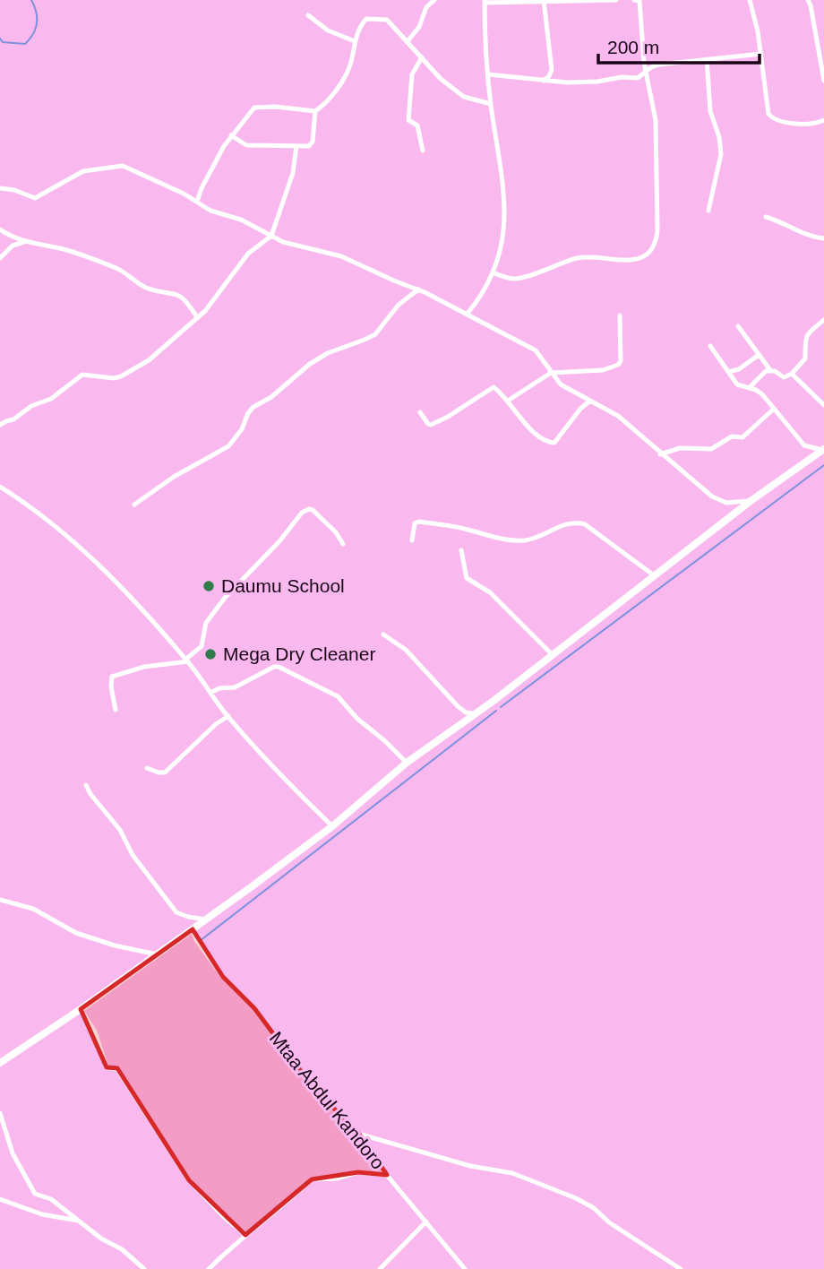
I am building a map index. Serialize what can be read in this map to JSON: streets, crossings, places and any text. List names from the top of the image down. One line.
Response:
{"streets":{"street":["Mtaa Abdul Kandoro"]},"places":["Daumu School","Mega Dry Cleaner"],"scale_bar":"200 m"}
